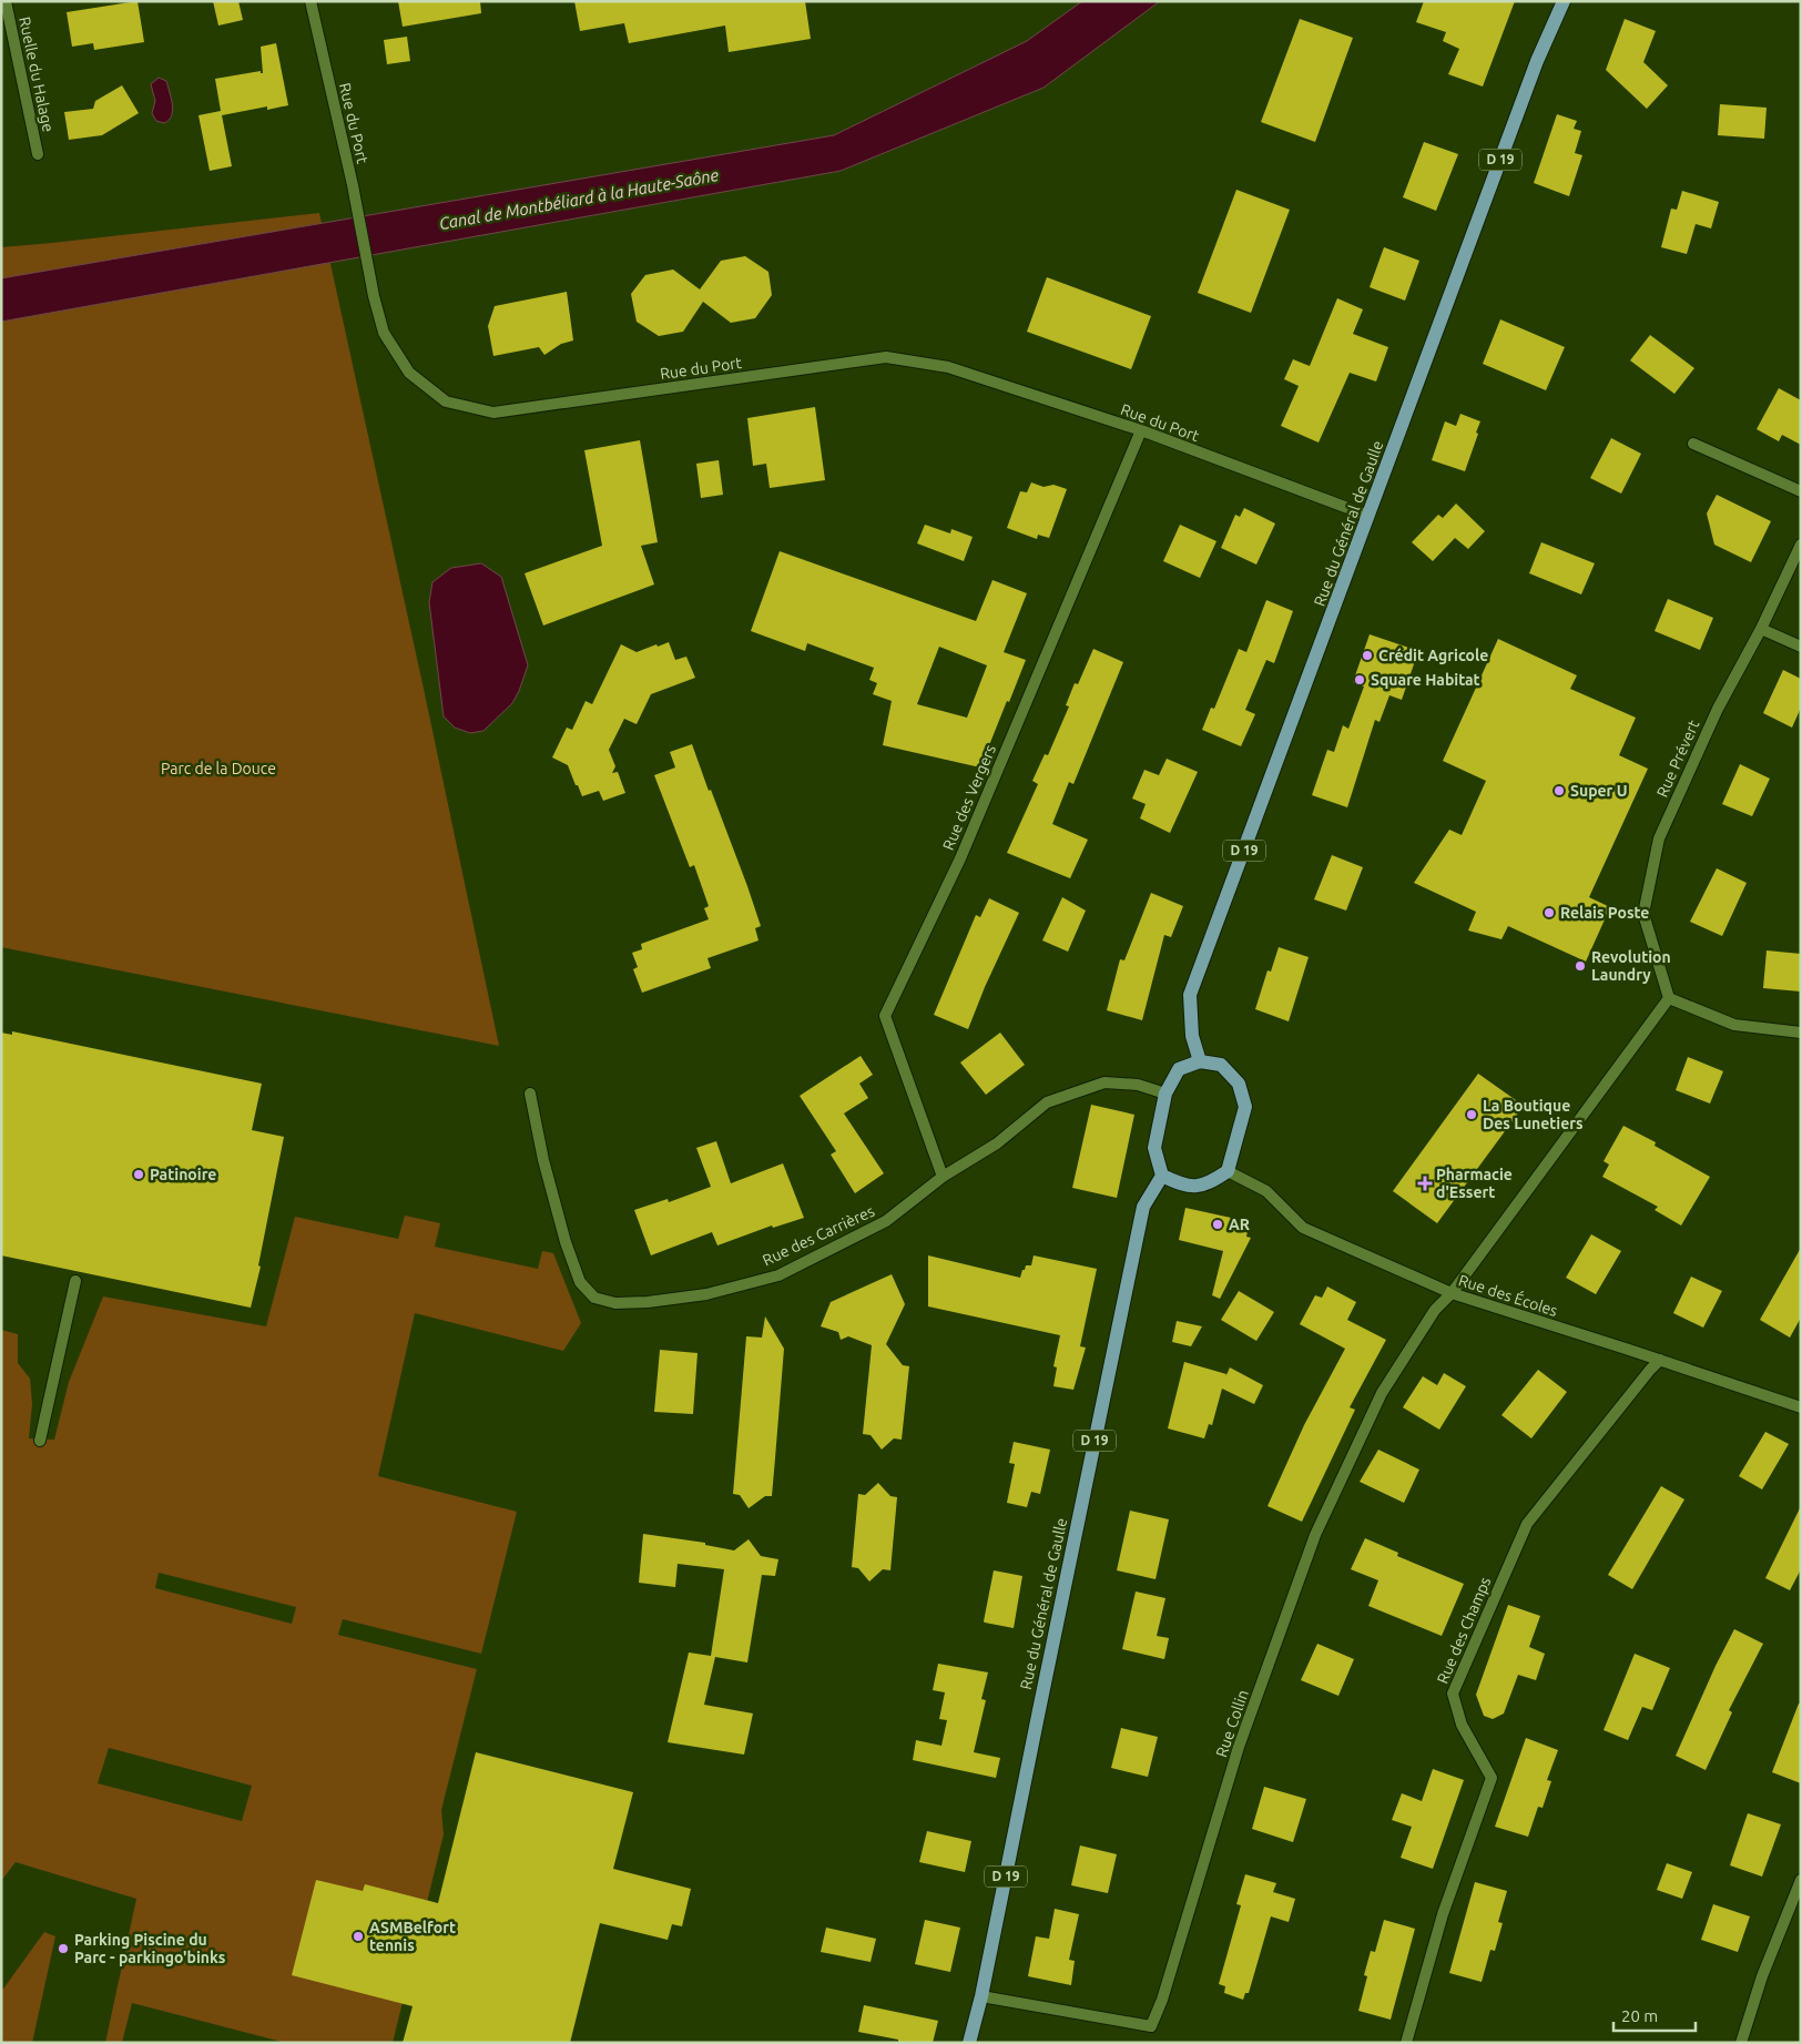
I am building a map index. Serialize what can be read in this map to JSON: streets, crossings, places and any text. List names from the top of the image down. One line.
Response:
{"streets":{"main road":["D 19","Rue du Général de Gaulle"],"street":["Ruelle du Halage","Rue du Port","Rue Prévert","Rue des Vergers","Rue des Carrières","Rue des Écoles","Rue des Champs","Rue Collin"]},"crossings":[["Rue du Port","Rue du Général de Gaulle"],["Rue du Port","Rue des Vergers"],["Rue du Général de Gaulle","Rue des Carrières"],["Rue du Général de Gaulle","Rue des Écoles"],["Rue du Général de Gaulle","Rue Collin"],["Rue Prévert","Rue Collin"],["Rue des Vergers","Rue des Carrières"],["Rue des Carrières","Rue des Écoles"],["Rue des Écoles","Rue des Champs"],["Rue des Écoles","Rue Collin"]],"water":["Canal de Montbéliard à la Haute-Saône"],"parks":["Parc de la Douce"],"places":{"other":["Crédit Agricole","Square Habitat","Super U","Relais Poste","Revolution Laundry","La Boutique Des Lunetiers","Patinoire","AR","ASMBelfort tennis","Parking Piscine du Parc - parkingo'binks"],"health":["Pharmacie d'Essert"]},"scale_bar":"20 m"}
